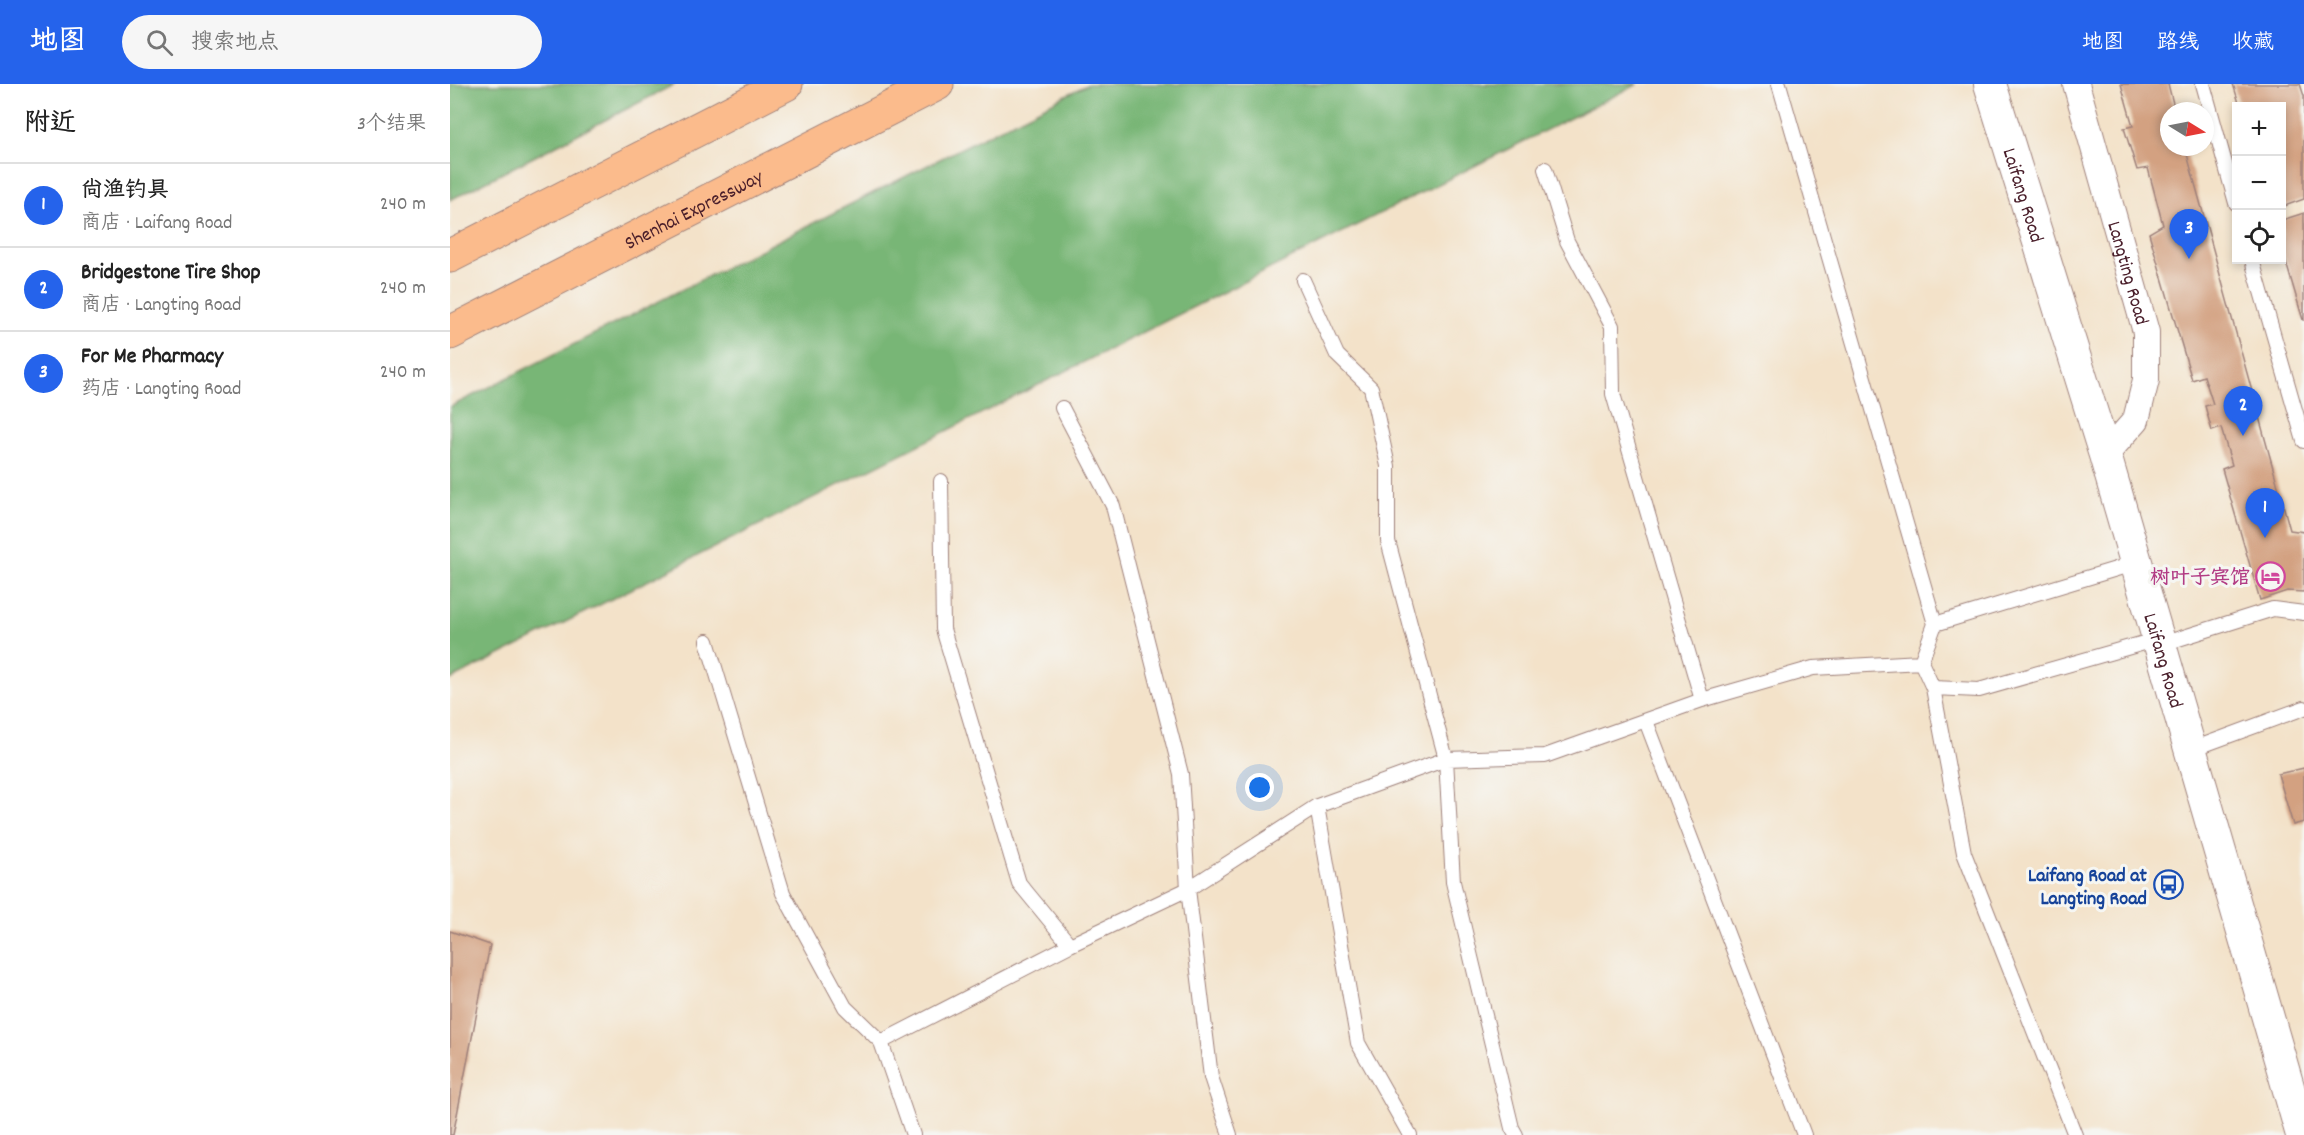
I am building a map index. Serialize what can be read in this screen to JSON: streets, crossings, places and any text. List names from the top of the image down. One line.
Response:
{"streets":{"highway":["Shenhai Expressway"],"street":["Laifang Road","Langting Road"]},"crossings":[["Laifang Road","Langting Road"]],"places":{"hotel":["树叶子宾馆"],"bus stop":["Laifang Road at Langting Road"]},"north":"right","page":{"header":"地图","search":"搜索地点","nav":["地图","路线","收藏"],"heading":["附近","3个结果"],"map_buttons":["+","−"],"list":[{"mark":"1","name":"尚渔钓具","note":"商店 · Laifang Road","value":"240 m"},{"mark":"2","name":"Bridgestone Tire Shop","note":"商店 · Langting Road","value":"240 m"},{"mark":"3","name":"For Me Pharmacy","note":"药店 · Langting Road","value":"240 m"}],"pins":["3","2","1"]}}
